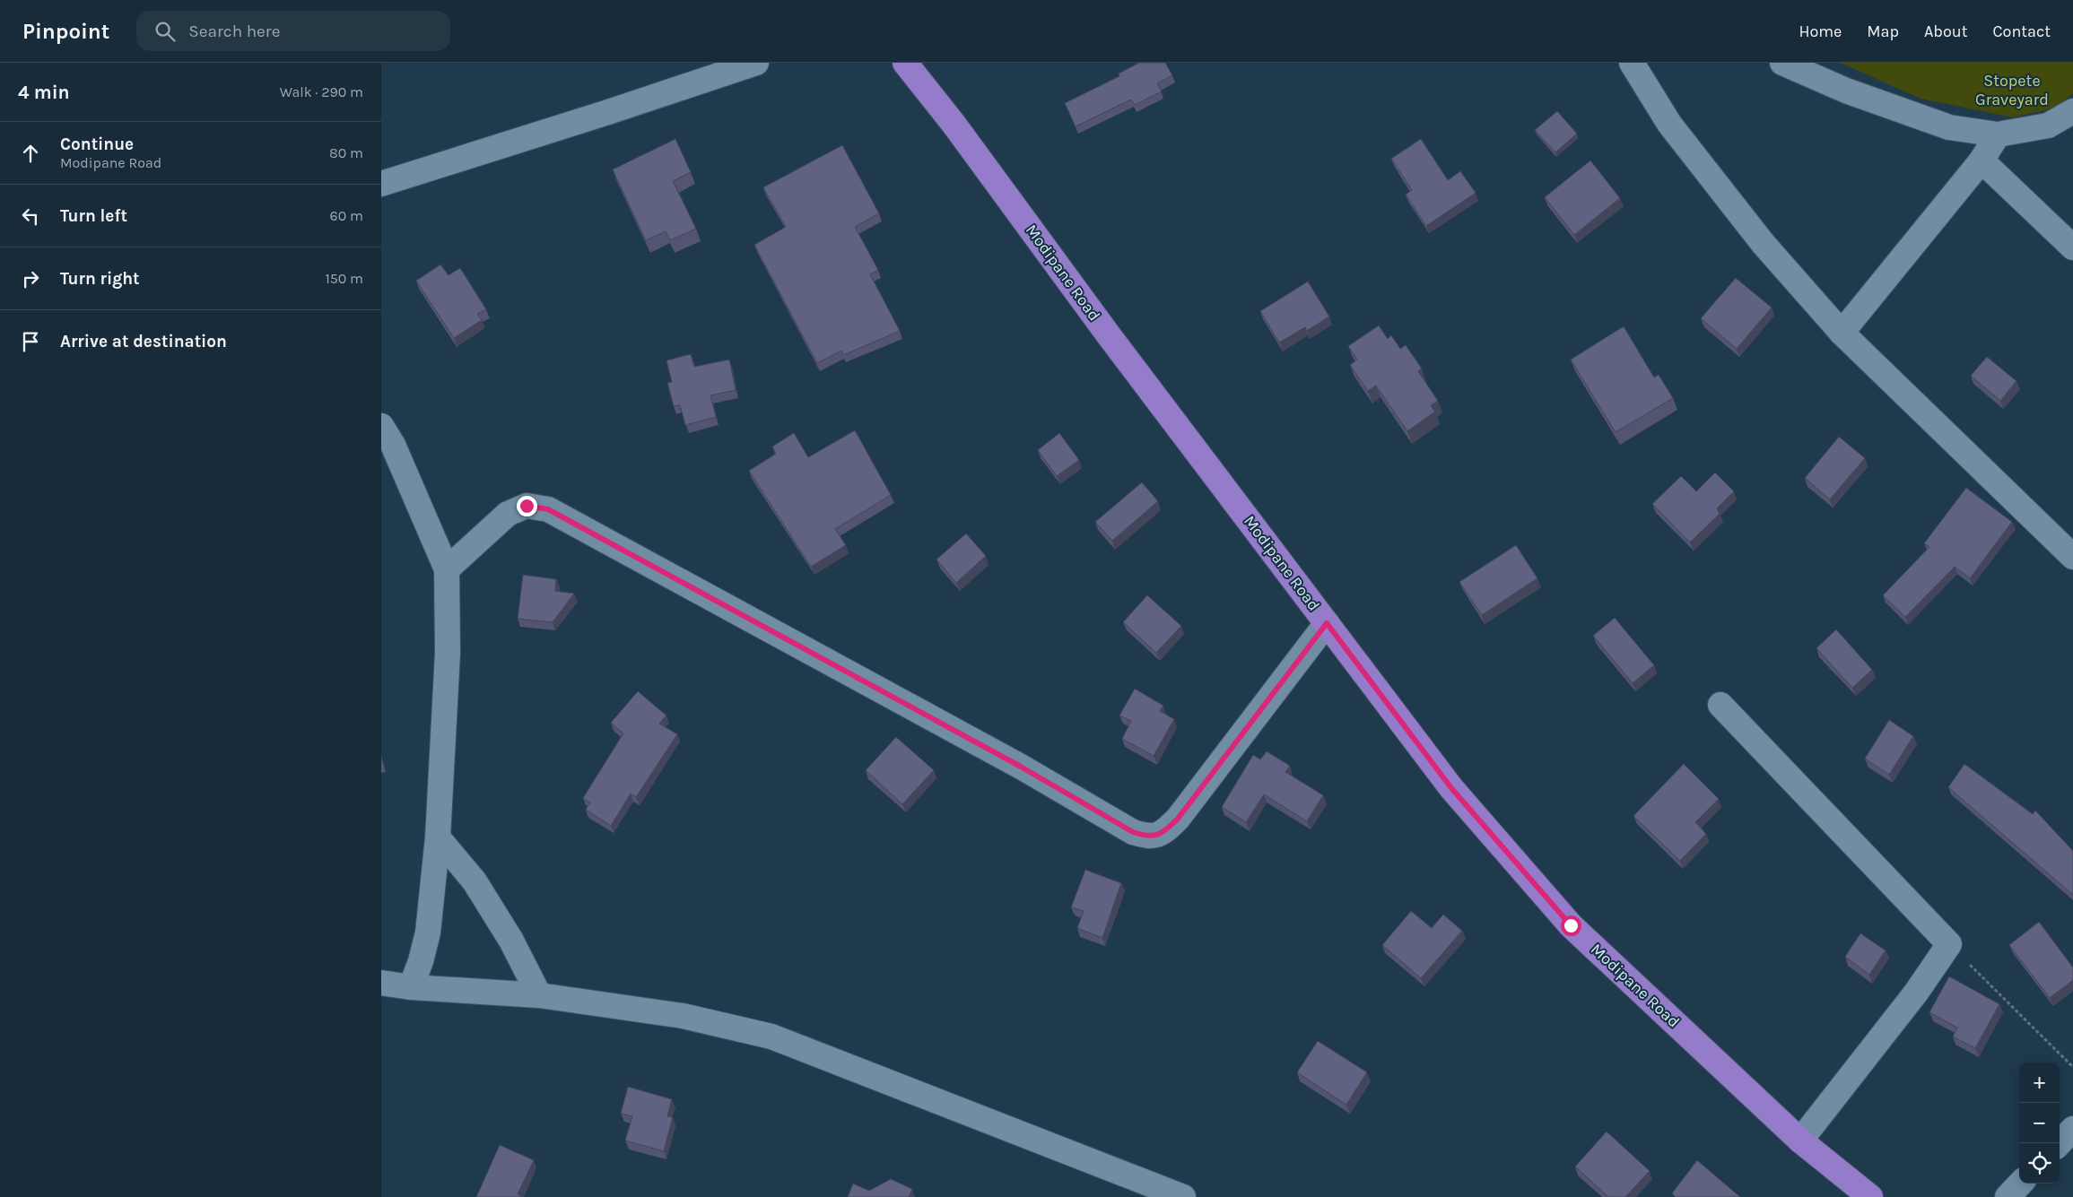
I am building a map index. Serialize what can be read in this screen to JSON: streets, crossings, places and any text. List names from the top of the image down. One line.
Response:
{"streets":{"main road":["Modipane Road"]},"parks":["Stopete Graveyard"],"page":{"header":"Pinpoint","search":"Search here","nav":["Home","Map","About","Contact"],"heading":["4 min","Walk · 290 m"],"list":[["Continue","Modipane Road","80 m"],["Turn left","60 m"],["Turn right","150 m"],"Arrive at destination"],"map_buttons":["+","−"]}}
